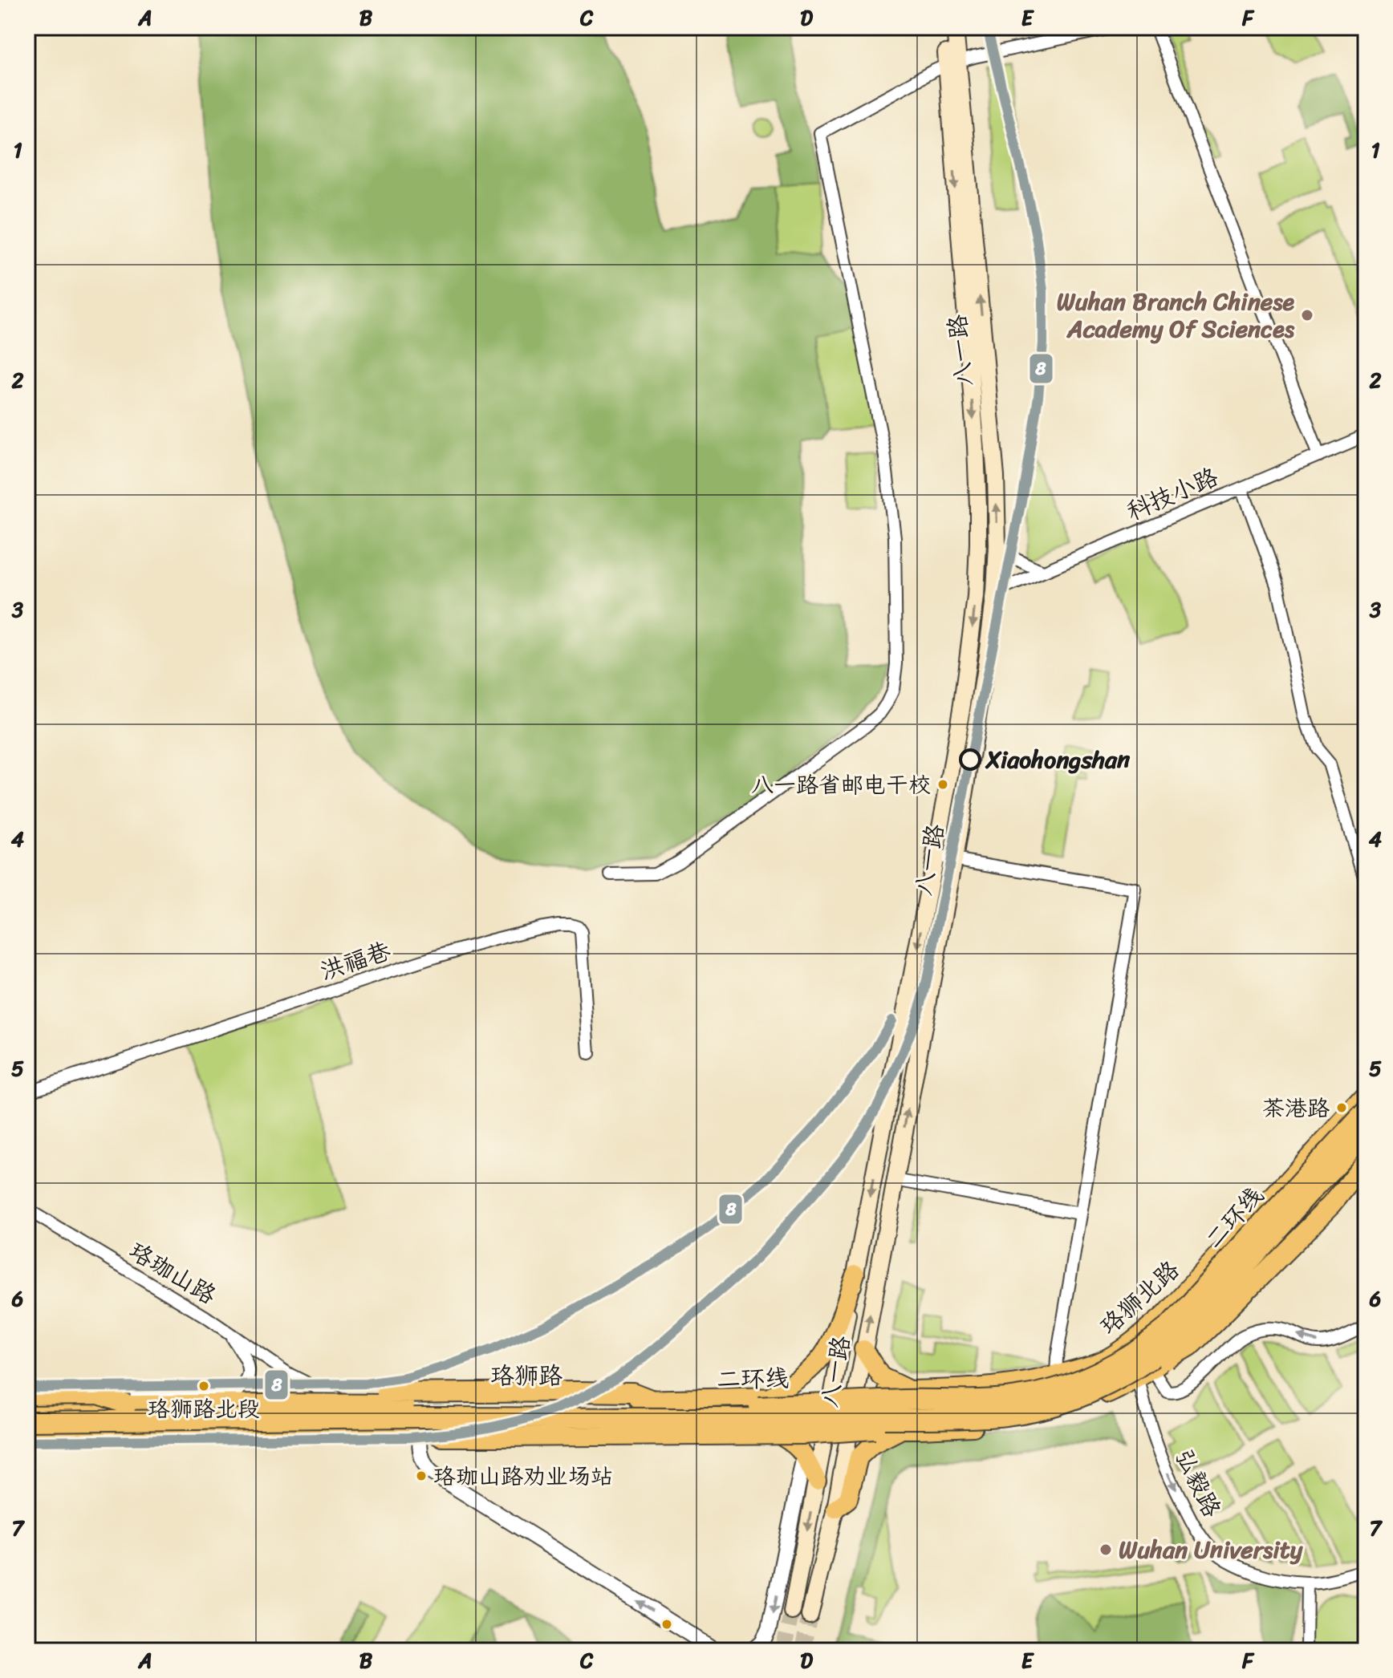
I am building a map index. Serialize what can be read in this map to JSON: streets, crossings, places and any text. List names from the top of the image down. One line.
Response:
{"streets":{"highway":["二环线"],"main road":["八一路","珞狮北路","珞狮路"],"street":["科技小路","洪福巷","珞珈山路","弘毅路"]},"crossings":[["八一路","科技小路"],["八一路","珞狮北路"],["八一路","珞狮路"],["二环线","珞狮路"],["珞珈山路","珞狮路"],["珞狮北路","珞狮路"]],"one_way":["弘毅路"],"places":["Wuhan Branch Chinese Academy Of Sciences","Xiaohongshan","八一路省邮电干校","茶港路","珞狮路北段","珞珈山路劝业场站","Wuhan University"],"lines":["transit line 8"],"grid":{"columns":["A","B","C","D","E","F"],"rows":["1","2","3","4","5","6","7"]}}
